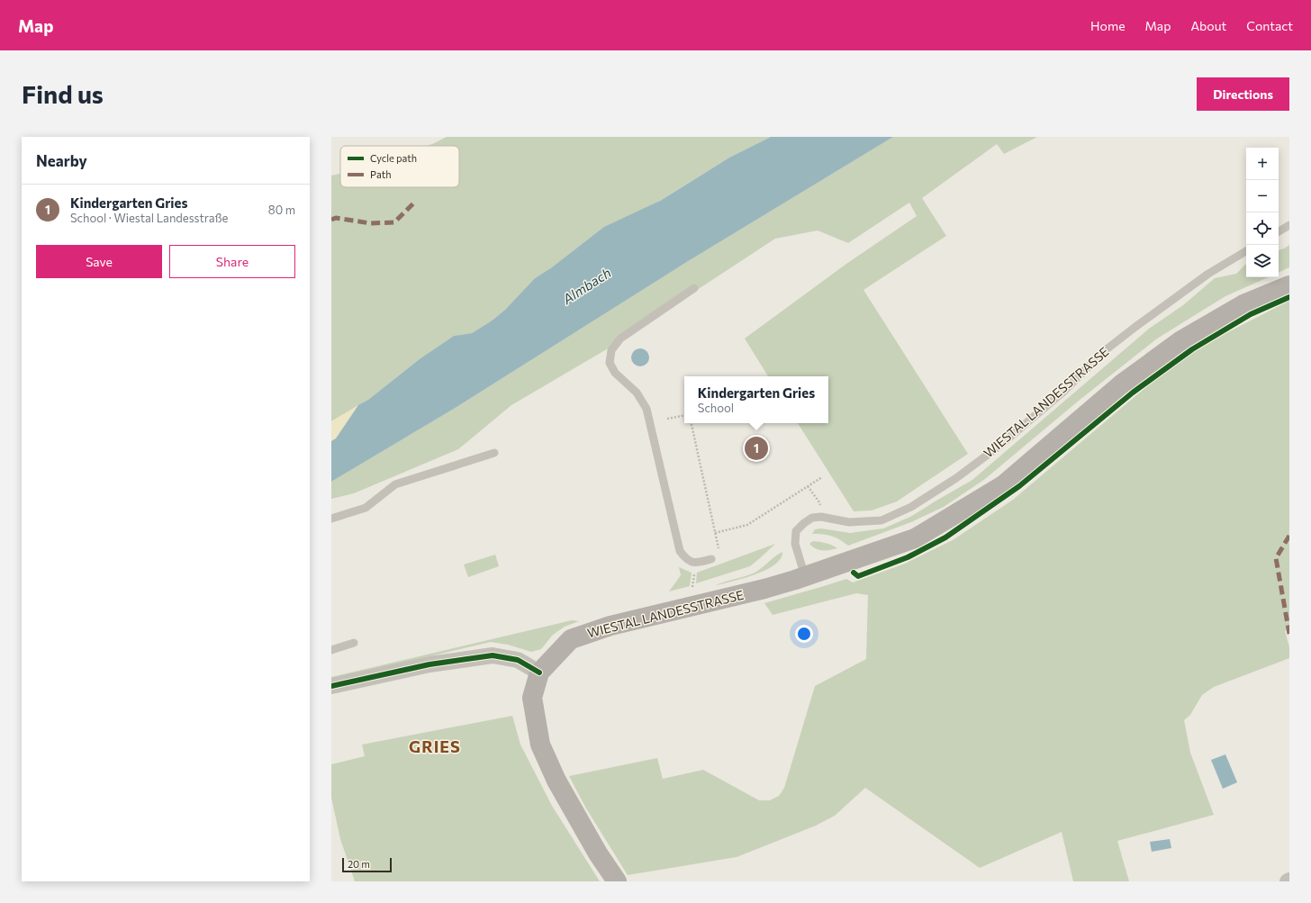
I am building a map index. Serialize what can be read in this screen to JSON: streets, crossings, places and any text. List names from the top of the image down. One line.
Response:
{"streets":{"main road":["WIESTAL LANDESSTRASSE"]},"districts":["GRIES"],"water":["Almbach"],"legend":["Cycle path","Path"],"scale_bar":"20 m","page":{"header":"Map","nav":["Home","Map","About","Contact"],"buttons":["Directions",["Save","Share"]],"title":"Find us","heading":"Nearby","map_buttons":["+","−"],"list":[{"mark":"1","name":"Kindergarten Gries","note":"School · Wiestal Landesstraße","value":"80 m"}],"popup":["Kindergarten Gries","School"],"pins":"1","scale":"20 m"}}
